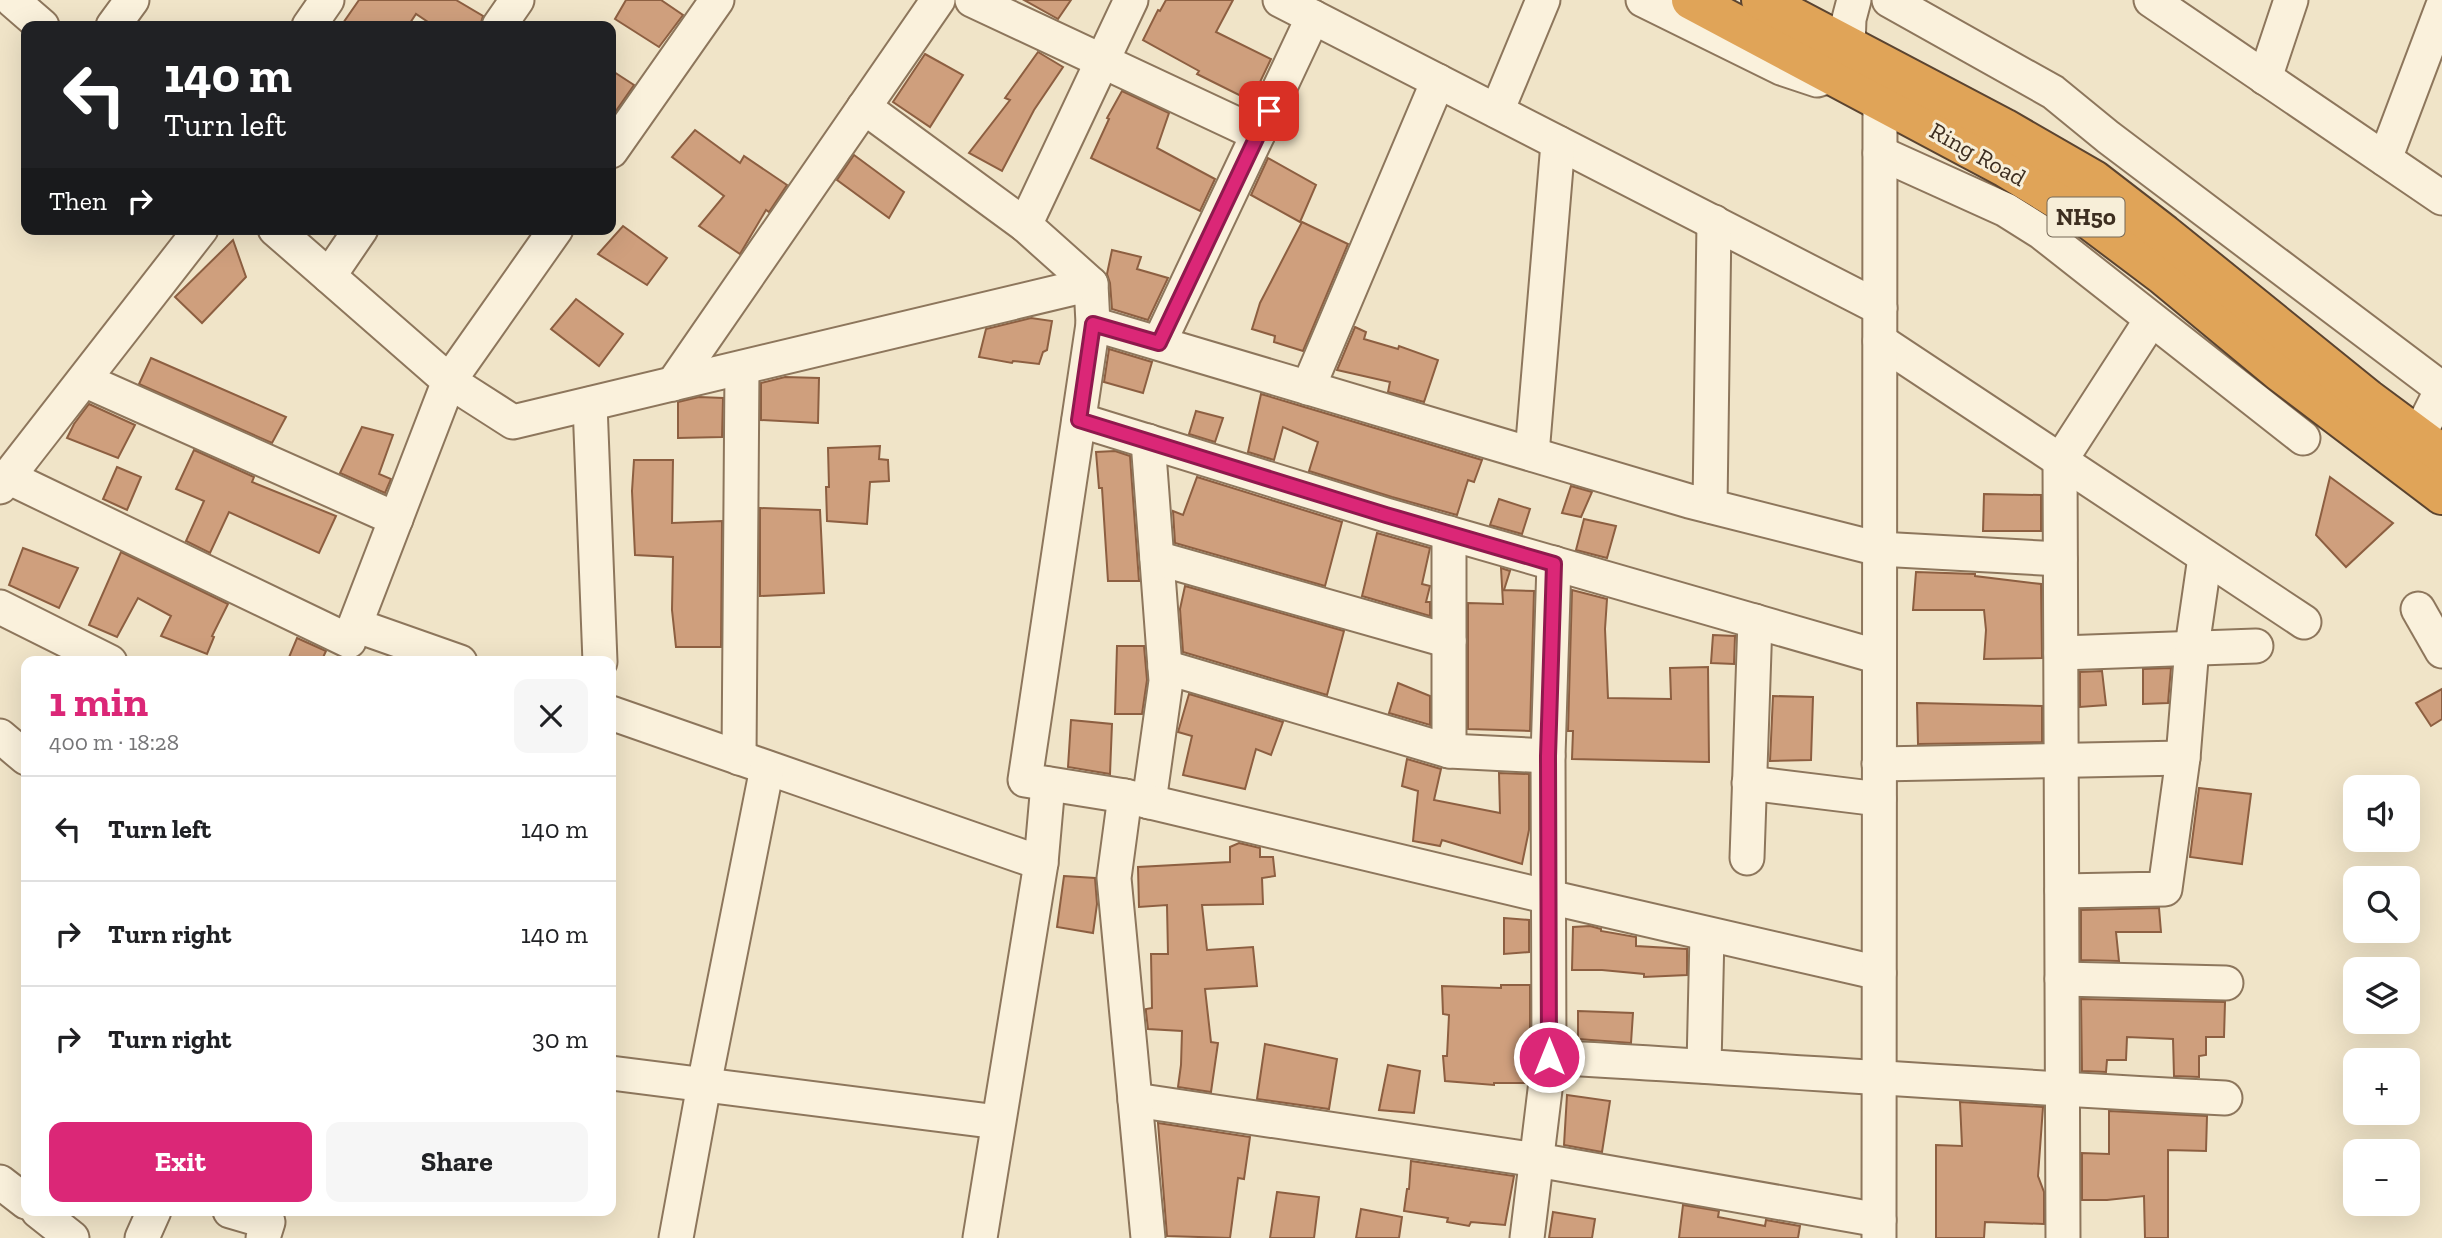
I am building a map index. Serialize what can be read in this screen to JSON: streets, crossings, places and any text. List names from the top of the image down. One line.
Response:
{"streets":{"highway":["Ring Road","NH50"]},"page":{"turn":["140 m","Turn left"],"then":"Then","heading":["1 min","400 m · 18:28"],"map_buttons":["+","−"],"list":[{"name":"Turn left","value":"140 m"},{"name":"Turn right","value":"140 m"},{"name":"Turn right","value":"30 m"}],"buttons":["Exit","Share"]}}
